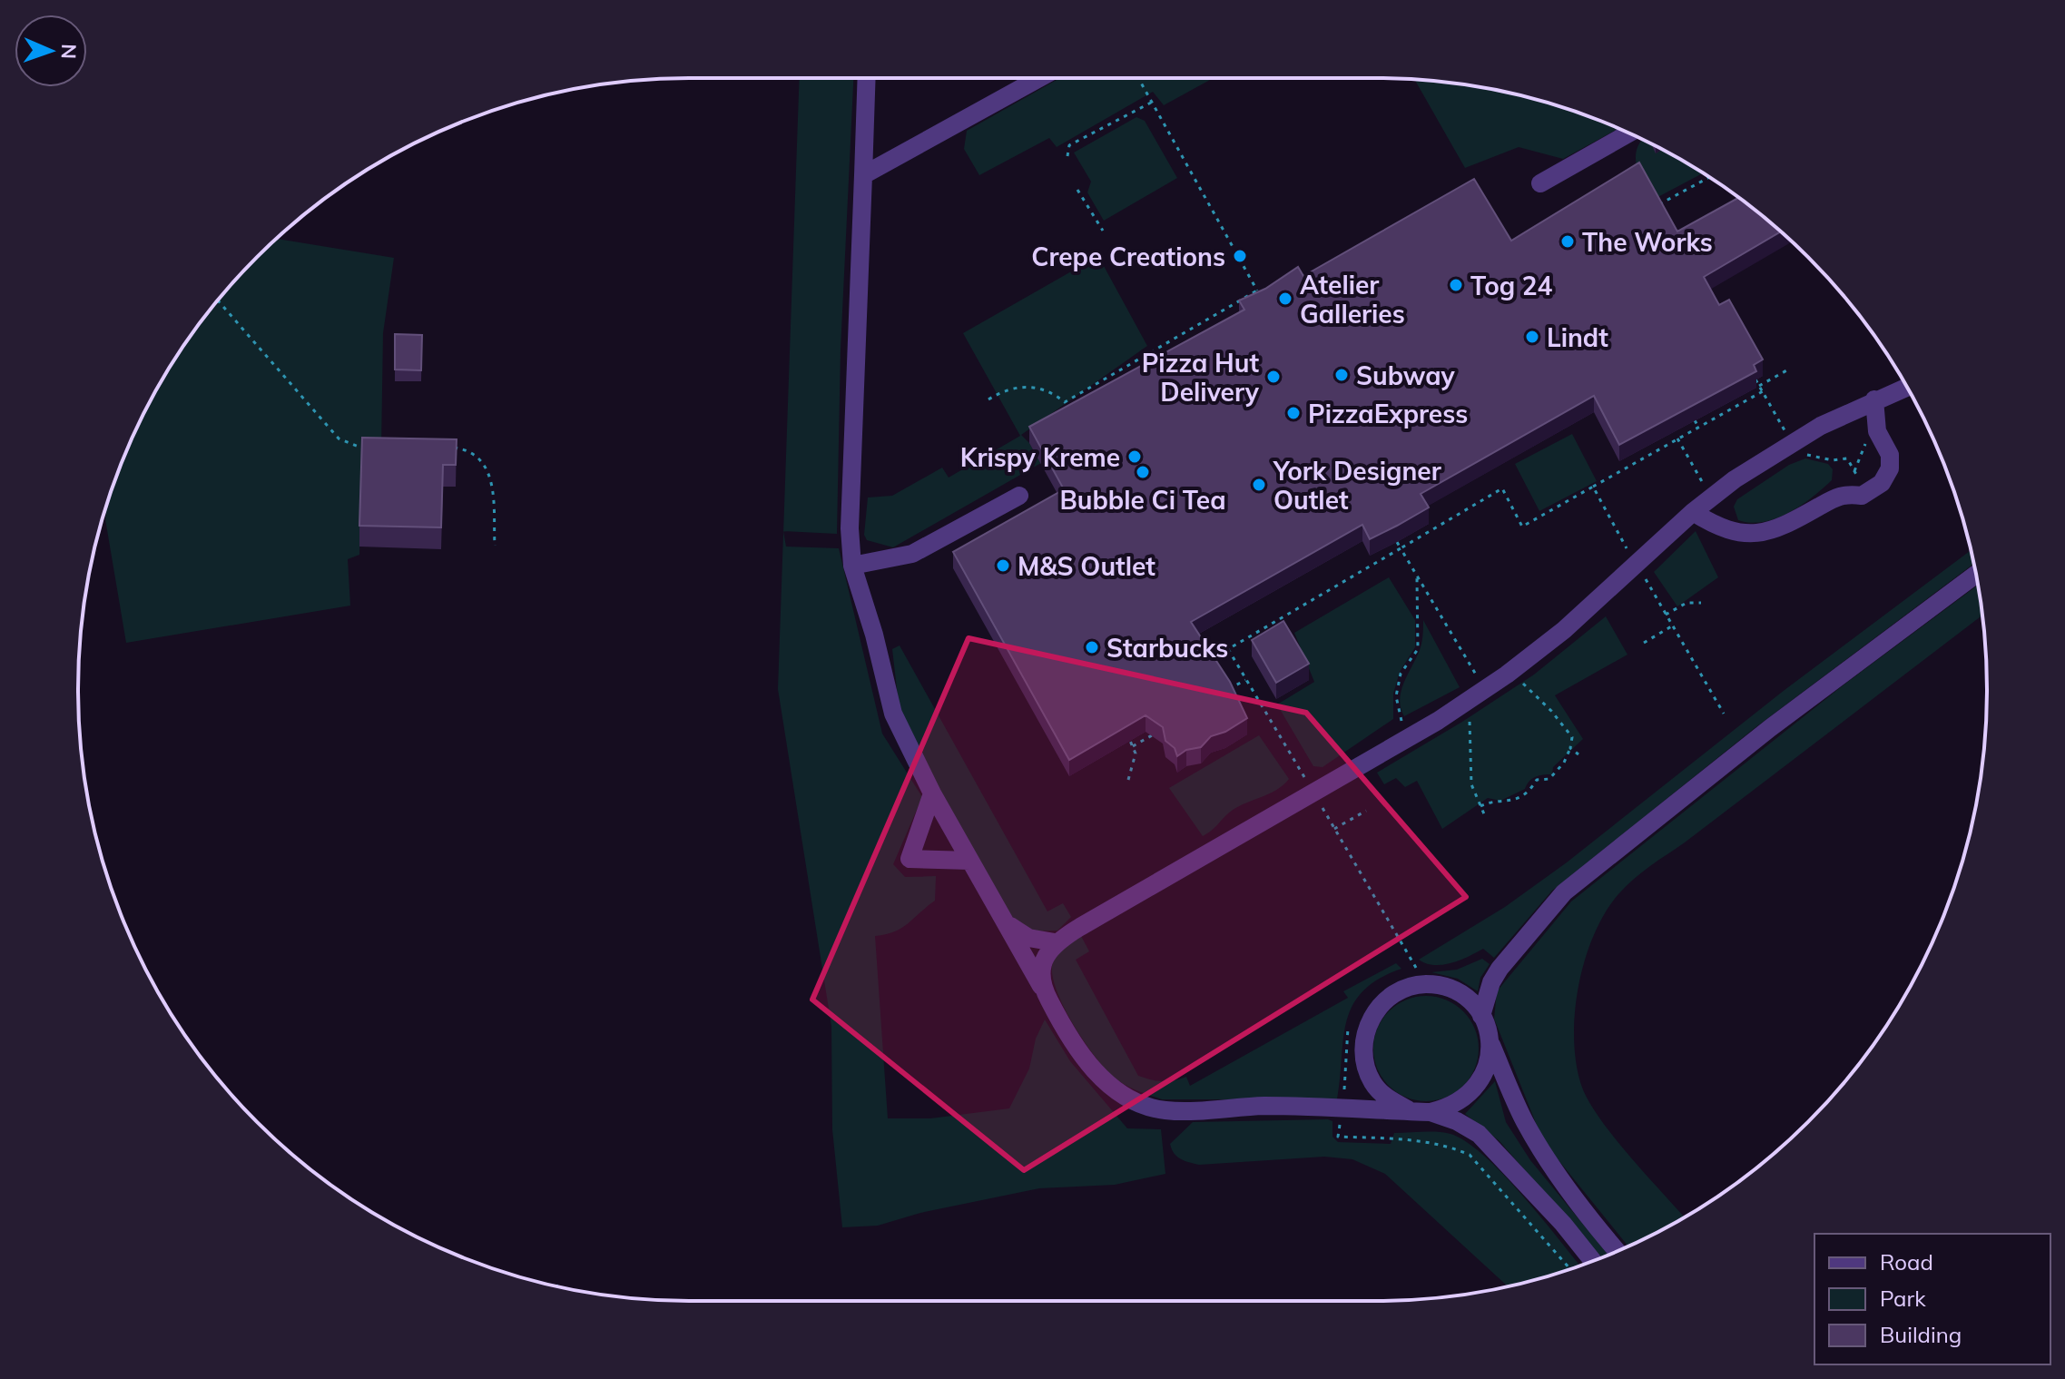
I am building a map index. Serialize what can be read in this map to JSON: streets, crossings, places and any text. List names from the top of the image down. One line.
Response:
{"places":["The Works","Crepe Creations","Tog 24","Atelier Galleries","Lindt","Subway","Pizza Hut Delivery","PizzaExpress","Krispy Kreme","Bubble Ci Tea","York Designer Outlet","M&S Outlet","Starbucks"],"legend":["Road","Park","Building"],"north":"right"}
